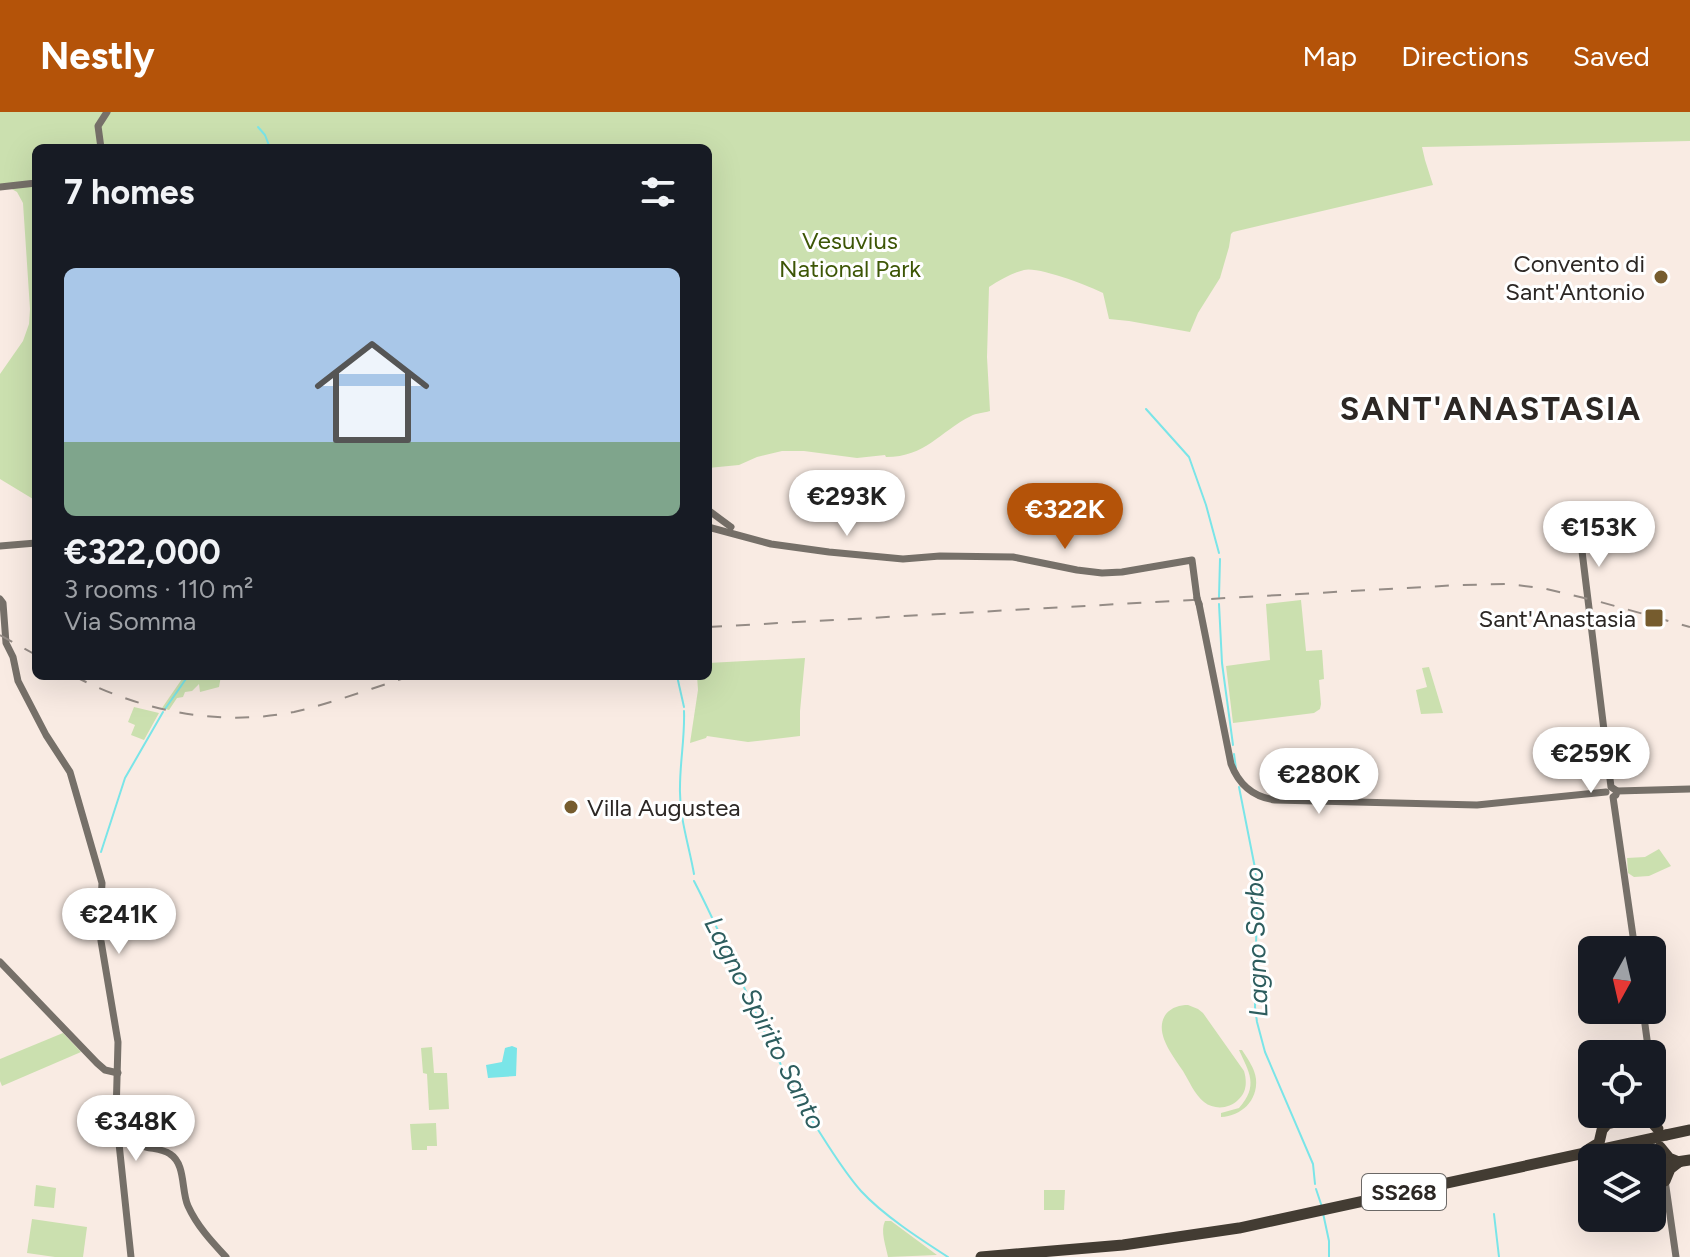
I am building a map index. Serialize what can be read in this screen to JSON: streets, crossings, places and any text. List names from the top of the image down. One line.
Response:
{"streets":{"highway":["SS268"]},"districts":["SANT'ANASTASIA"],"water":["Lagno Sorbo","Lagno Spirito Santo"],"parks":["Vesuvius National Park"],"places":{"other":["Convento di Sant'Antonio","Villa Augustea"],"transit":["Sant'Anastasia"]},"north":"bottom","page":{"header":"Nestly","nav":["Map","Directions","Saved"],"heading":"7 homes","list":[{"name":"€322,000","note":"3 rooms · 110 m² · Via Somma"}],"price":["€293K","€322K","€153K","€259K","€280K","€241K","€348K"]}}
